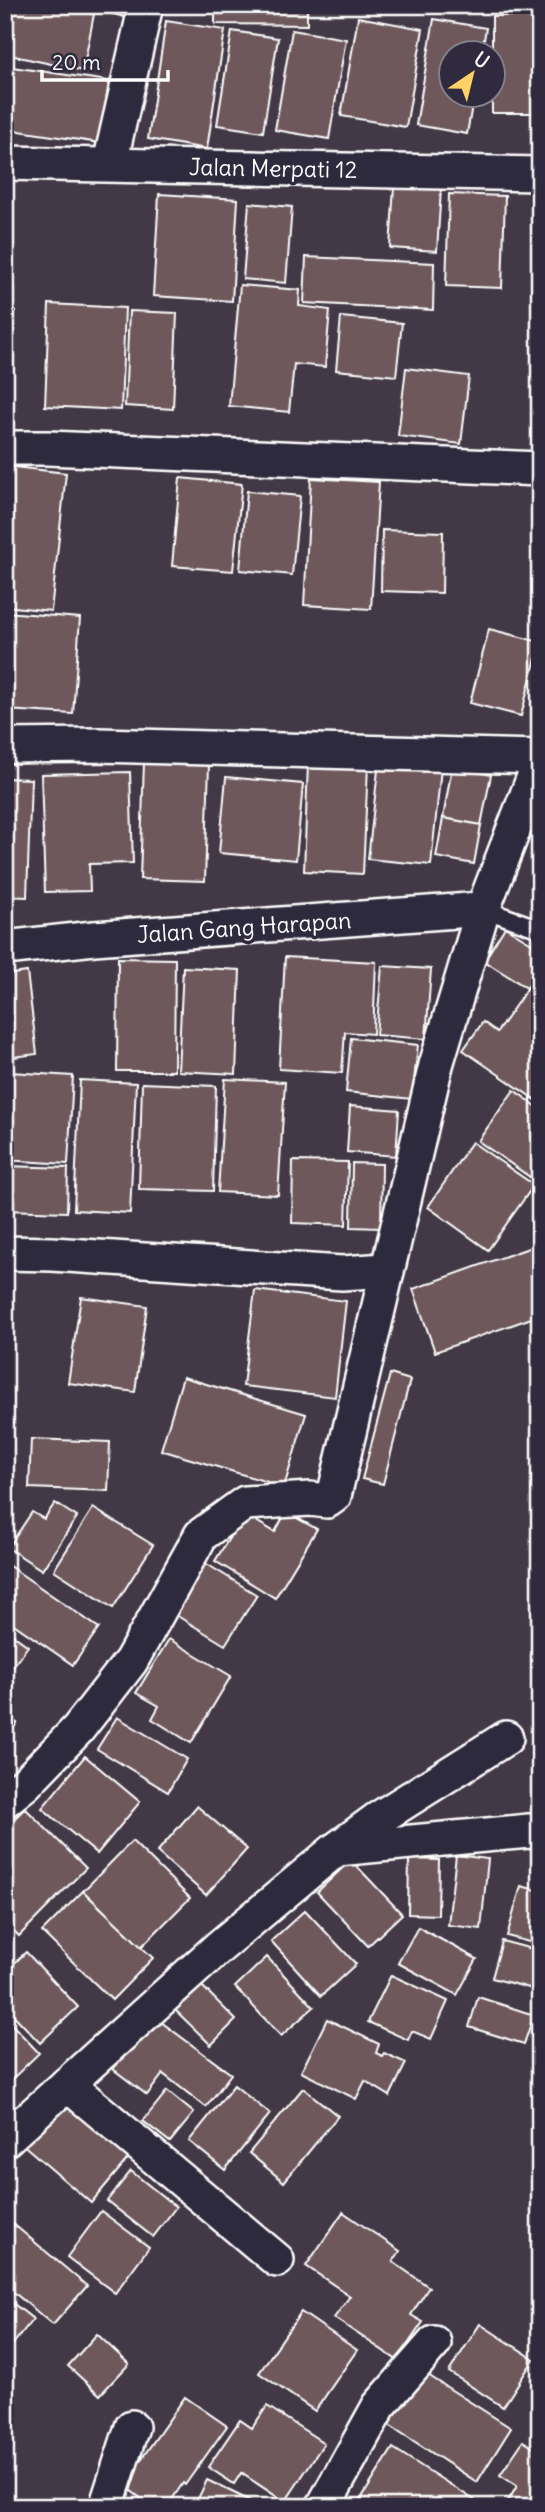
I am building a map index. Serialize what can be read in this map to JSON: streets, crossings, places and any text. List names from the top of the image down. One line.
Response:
{"streets":{"street":["Jalan Merpati 12","Jalan Gang Harapan"]},"scale_bar":"20 m","north":"top right"}
